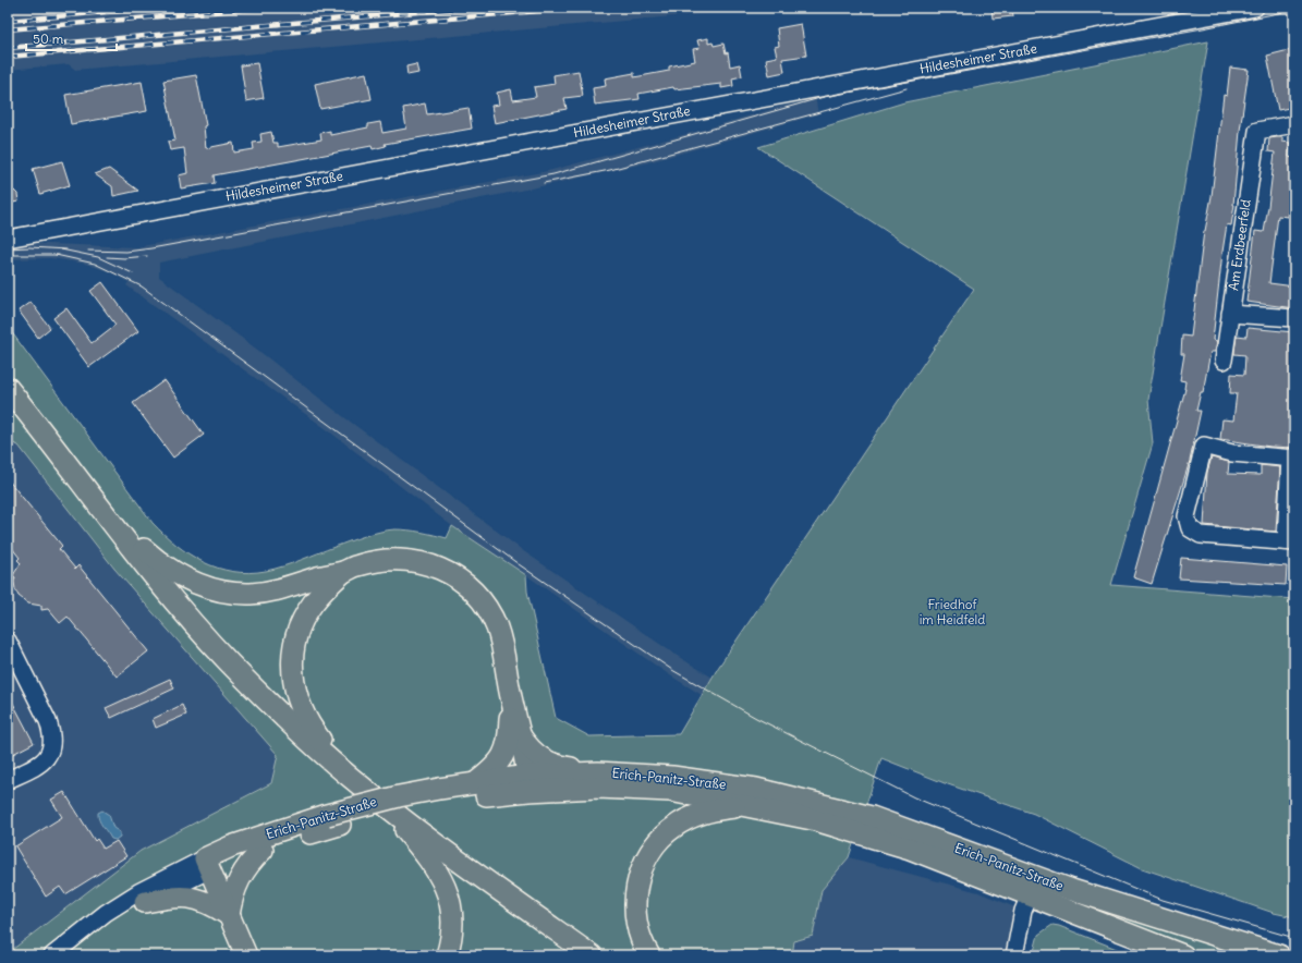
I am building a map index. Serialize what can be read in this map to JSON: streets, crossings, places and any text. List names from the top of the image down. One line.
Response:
{"streets":{"main road":["Erich-Panitz-Straße"],"street":["Hildesheimer Straße","Am Erdbeerfeld"]},"parks":["Friedhof im Heidfeld"],"scale_bar":"50 m"}
